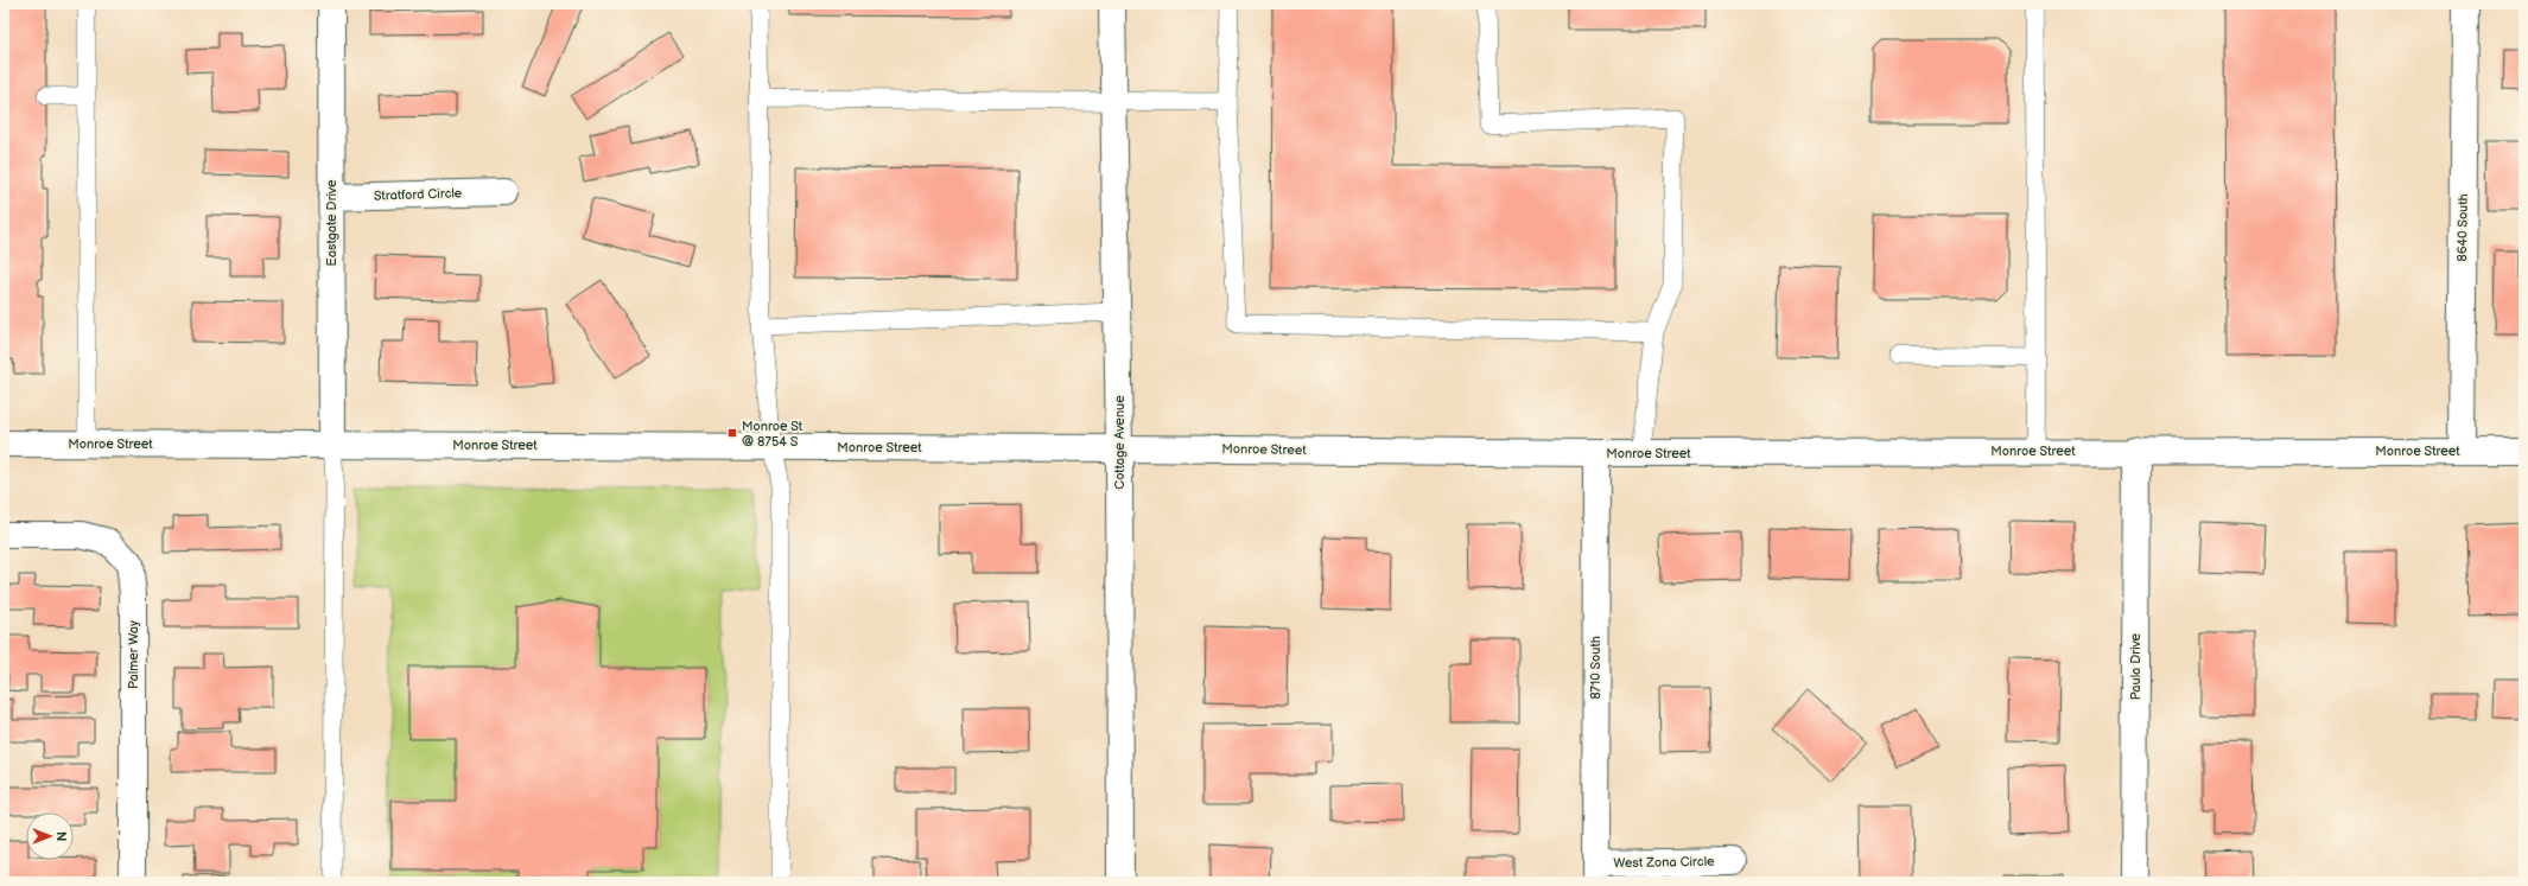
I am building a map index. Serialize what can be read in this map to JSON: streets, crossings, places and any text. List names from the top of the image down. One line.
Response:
{"streets":{"street":["Stratford Circle","Eastgate Drive","8640 South","Cottage Avenue","Monroe Street","Palmer Way","Paula Drive","8710 South","West Zona Circle"]},"crossings":[["Stratford Circle","Eastgate Drive"],["Eastgate Drive","Monroe Street"],["8640 South","Monroe Street"],["Cottage Avenue","Monroe Street"],["Monroe Street","Paula Drive"],["Monroe Street","8710 South"],["8710 South","West Zona Circle"]],"places":{"transit":["Monroe St @ 8754 S"]},"north":"right"}
